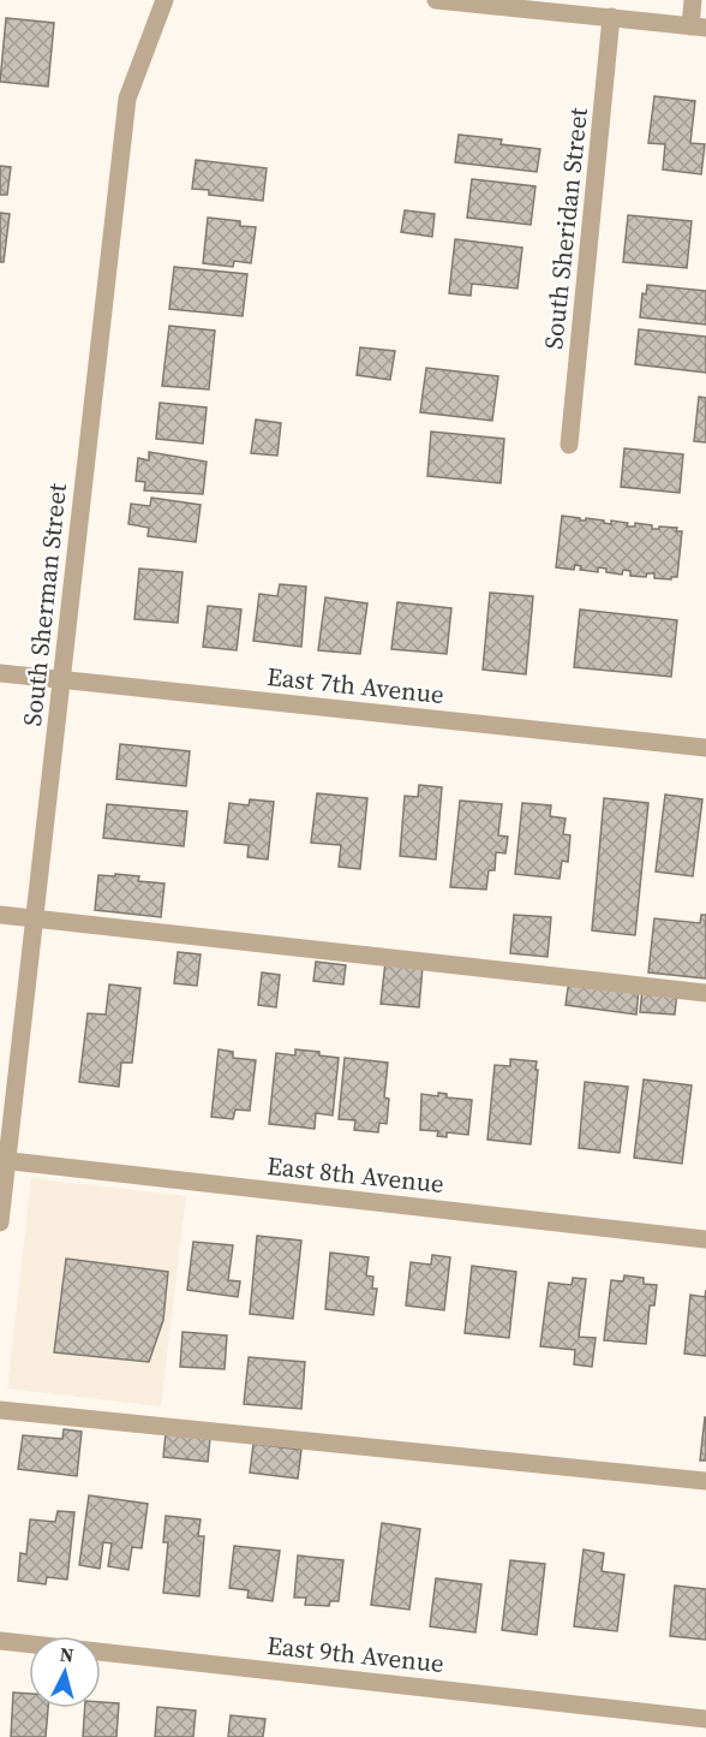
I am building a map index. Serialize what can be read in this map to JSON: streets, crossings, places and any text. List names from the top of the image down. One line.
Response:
{"streets":{"street":["South Sheridan Street","South Sherman Street","East 7th Avenue","East 8th Avenue","East 9th Avenue"]},"crossings":[["South Sherman Street","East 7th Avenue"],["South Sherman Street","East 8th Avenue"]],"north":"top"}
